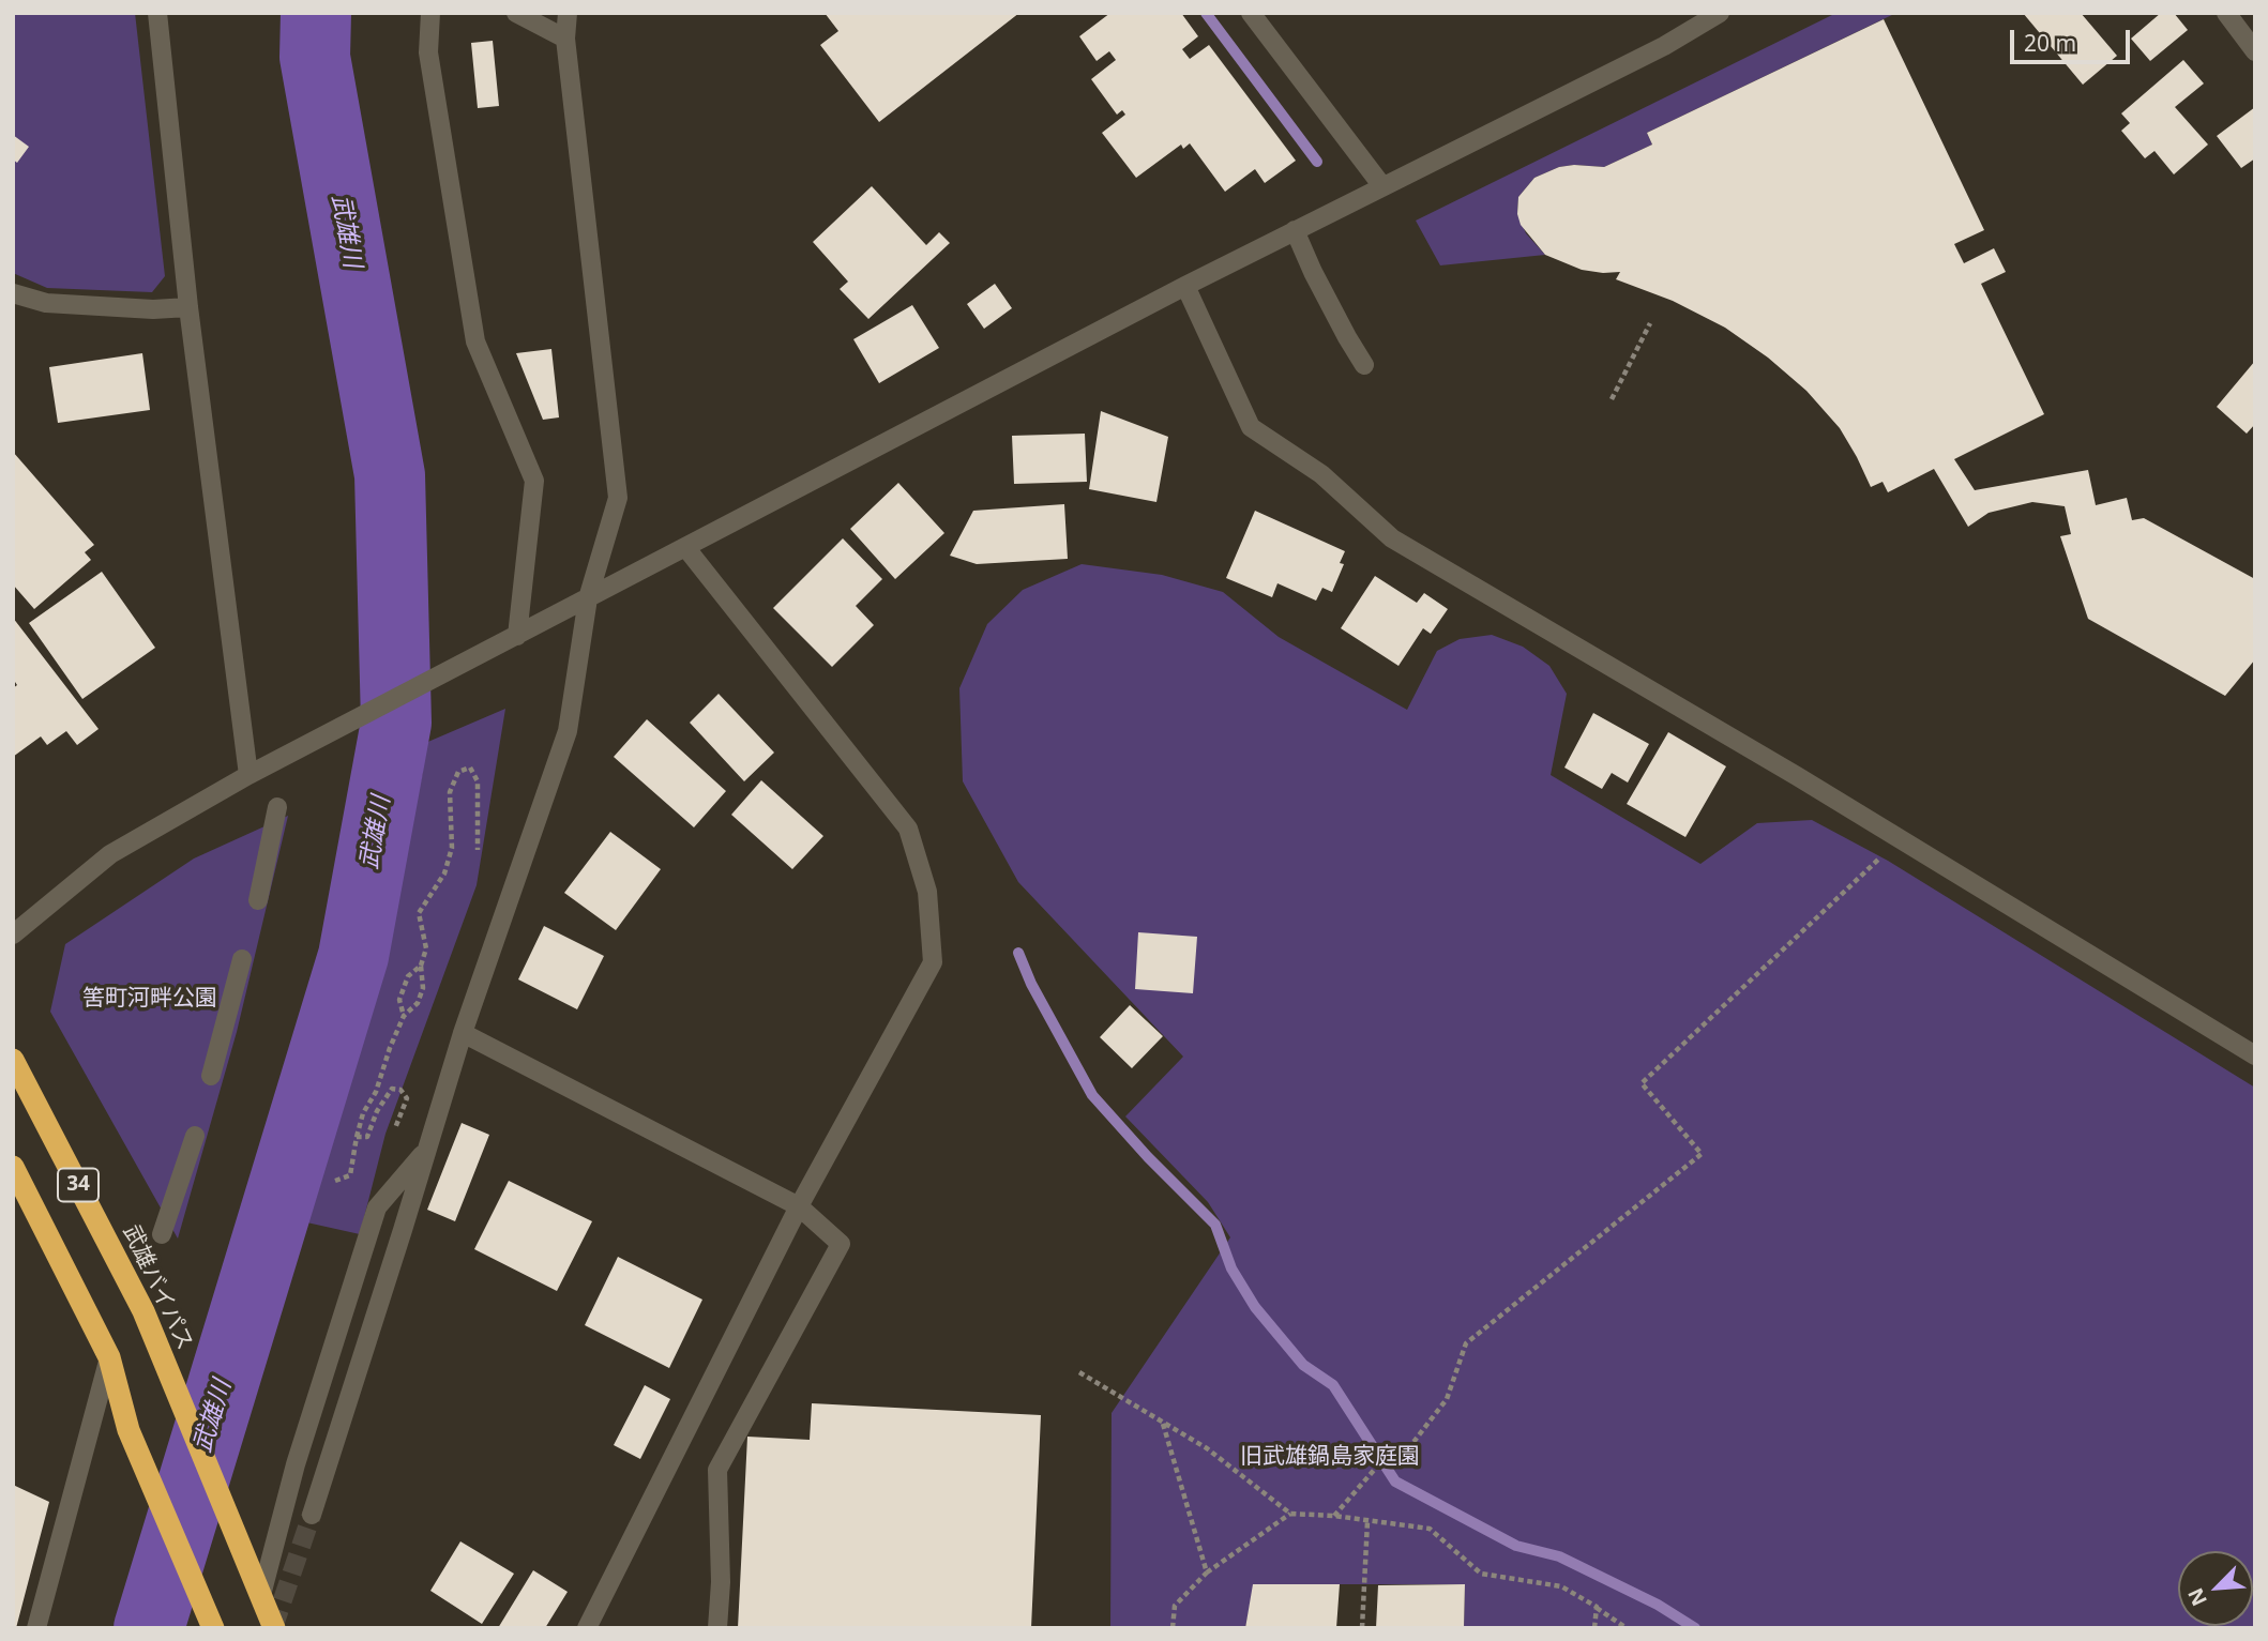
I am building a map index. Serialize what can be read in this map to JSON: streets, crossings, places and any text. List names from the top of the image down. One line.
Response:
{"streets":{"highway":["34","武雄バイパス"]},"water":["武雄川"],"parks":["筈町河畔公園","旧武雄鍋島家庭園"],"scale_bar":"20 m","north":"bottom left"}
